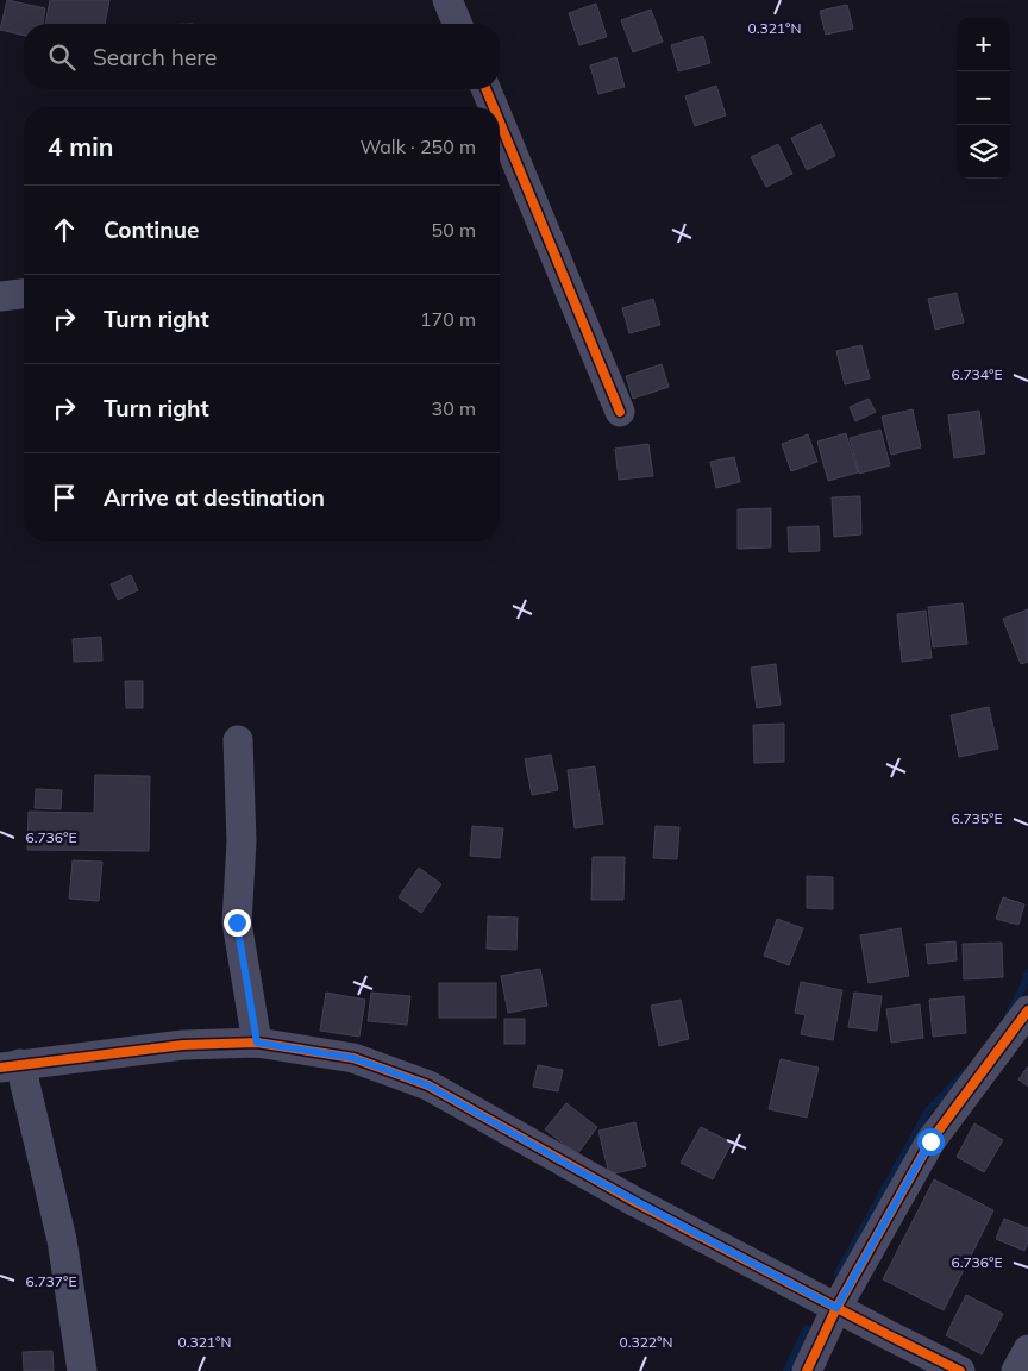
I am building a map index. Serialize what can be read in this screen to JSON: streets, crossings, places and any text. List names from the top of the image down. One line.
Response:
{"page":{"map_buttons":["+","−"],"search":"Search here","heading":["4 min","Walk · 250 m"],"list":[["Continue","50 m"],["Turn right","170 m"],["Turn right","30 m"],"Arrive at destination"]},"coordinates":["0.321°N","6.734°E","6.735°E","6.736°E","6.737°E","0.322°N"]}
